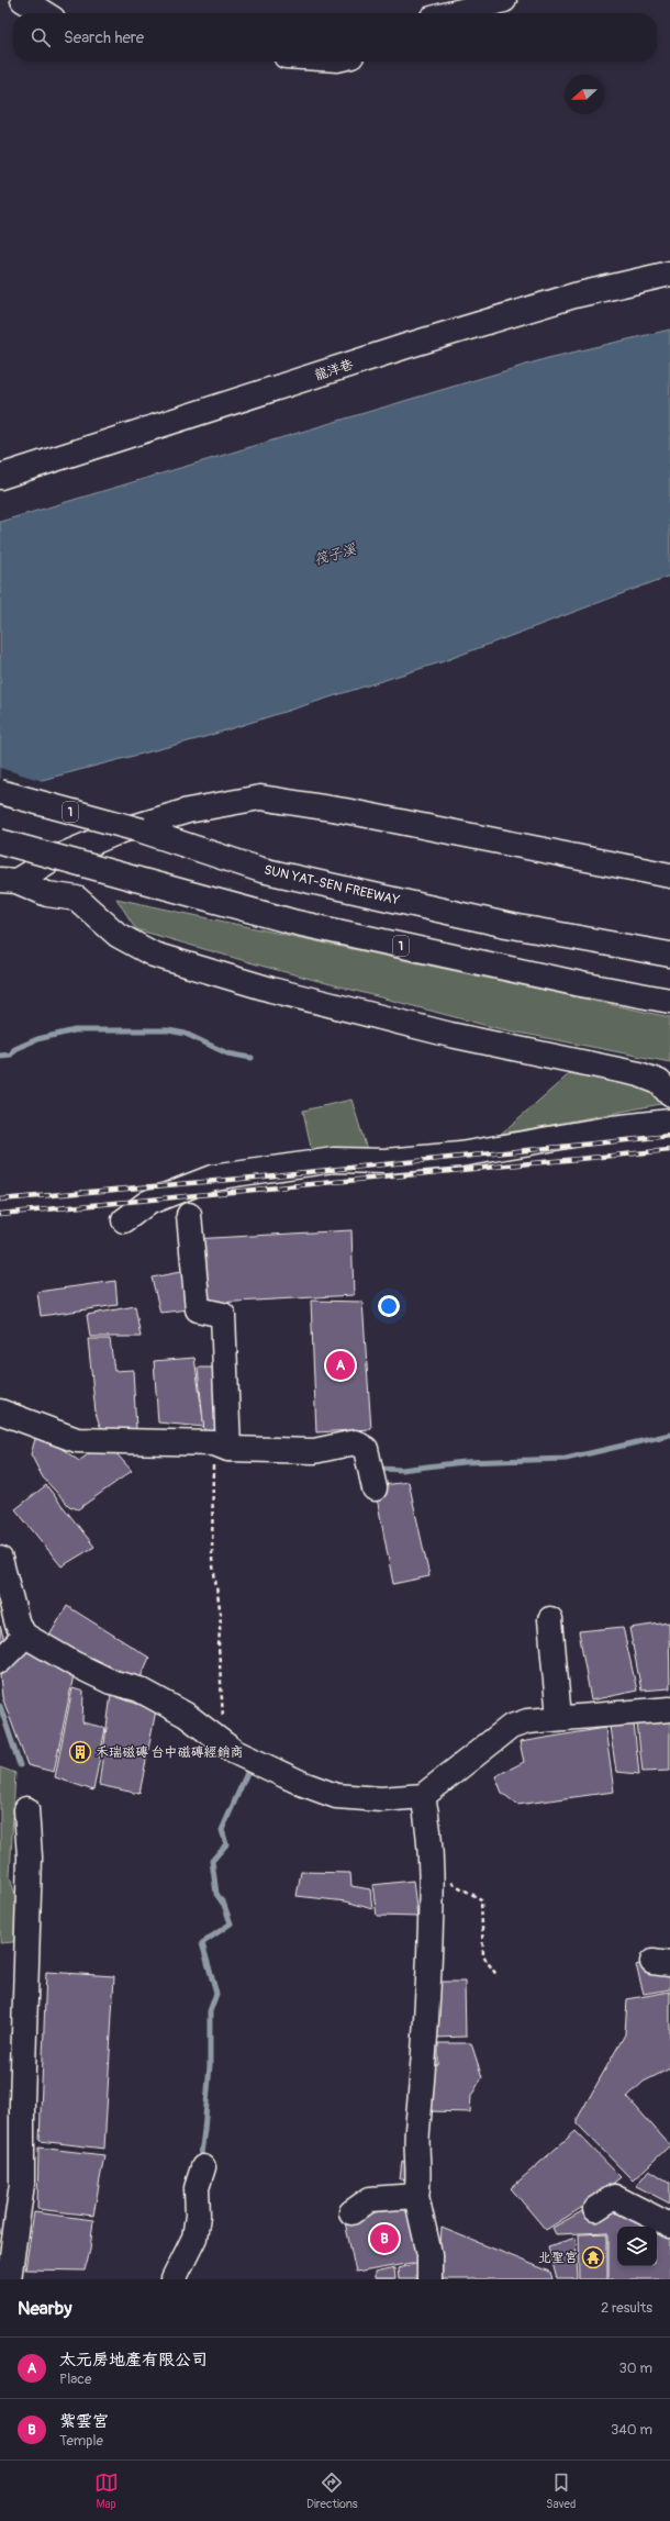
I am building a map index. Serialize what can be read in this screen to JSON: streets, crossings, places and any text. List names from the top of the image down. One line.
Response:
{"streets":{"main road":["龍洋巷","1","SUN YAT-SEN FREEWAY"]},"water":["筏子溪"],"places":{"building":["禾瑞磁磚 台中磁磚經銷商"],"temple":["北聖宮"]},"north":"left","page":{"search":"Search here","pins":["A","B"],"heading":["Nearby","2 results"],"list":[{"mark":"A","name":"太元房地產有限公司","note":"Place","value":"30 m"},{"mark":"B","name":"紫雲宮","note":"Temple","value":"340 m"}],"nav":["Map","Directions","Saved"]}}
